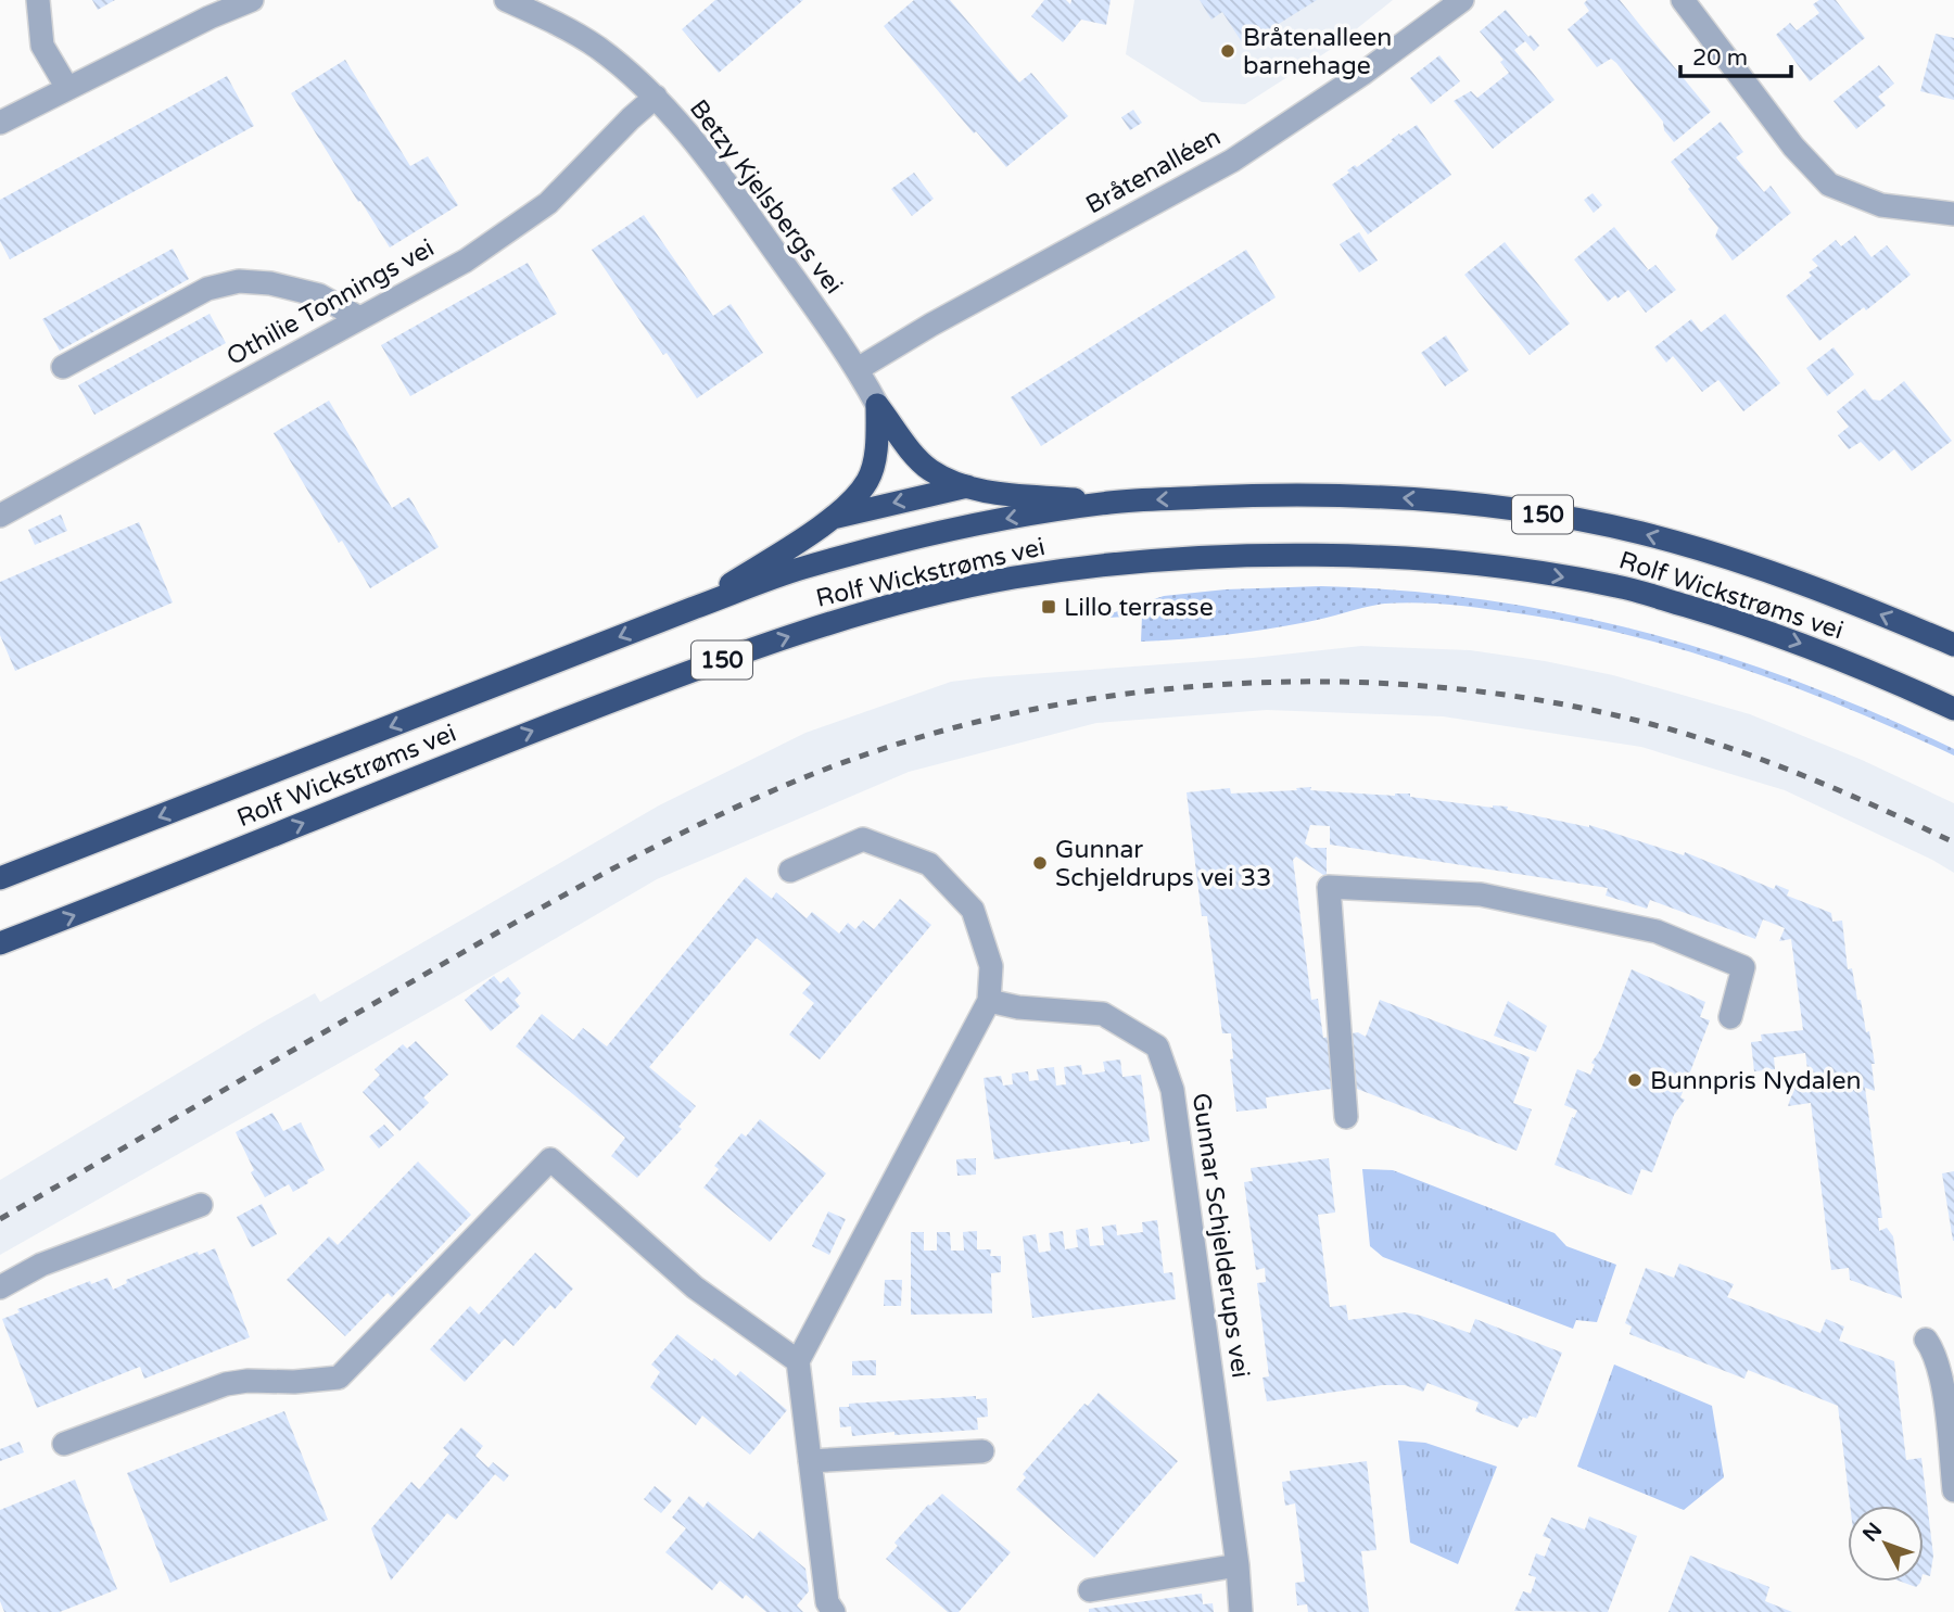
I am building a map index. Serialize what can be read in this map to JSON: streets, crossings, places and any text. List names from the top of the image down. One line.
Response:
{"streets":{"highway":["150","Rolf Wickstrøms vei"],"street":["Bråtenalléen","Betzy Kjelsbergs vei","Othilie Tonnings vei","Gunnar Schjelderups vei"]},"crossings":[["Bråtenalléen","Betzy Kjelsbergs vei"],["Betzy Kjelsbergs vei","Othilie Tonnings vei"],["Betzy Kjelsbergs vei","150"],["150","Rolf Wickstrøms vei"]],"places":{"other":["Bråtenalleen barnehage","Gunnar Schjeldrups vei 33","Bunnpris Nydalen"],"transit":["Lillo terrasse"]},"scale_bar":"20 m","north":"top left"}
